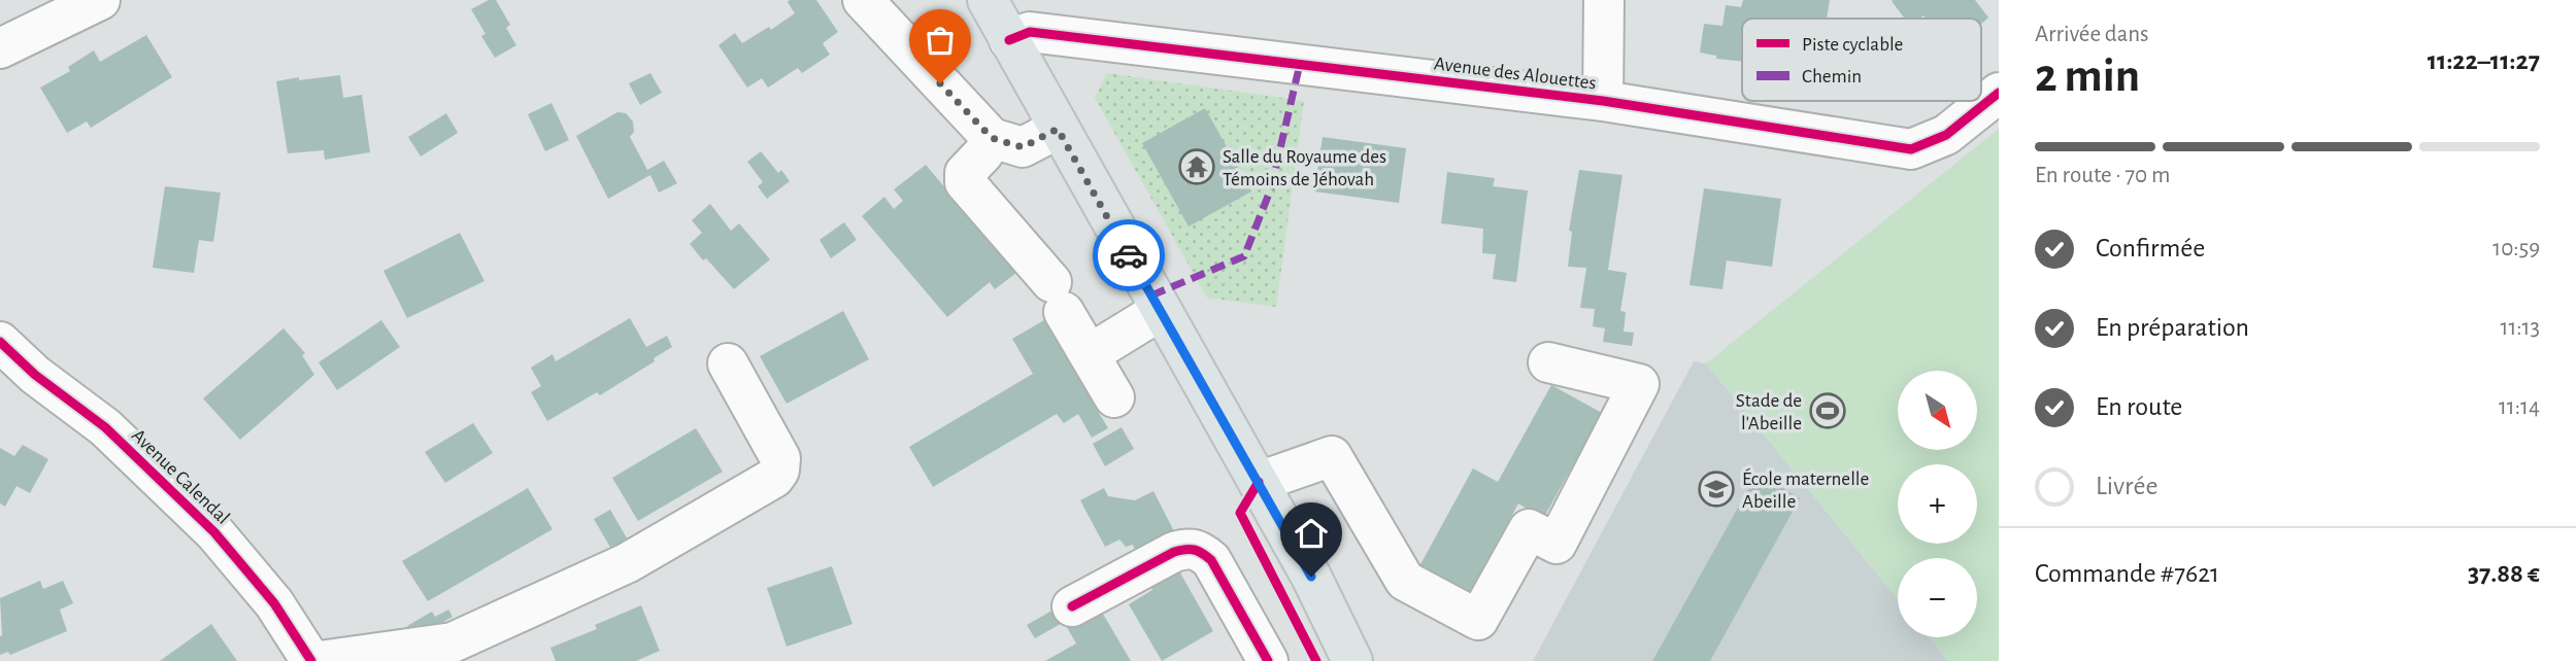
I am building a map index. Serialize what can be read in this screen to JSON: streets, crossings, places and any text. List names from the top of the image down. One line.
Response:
{"streets":{"street":["Avenue des Alouettes","Avenue Calendal"]},"places":{"temple":["Salle du Royaume des Témoins de Jéhovah"],"sports":["Stade de l'Abeille"],"school or university":["École maternelle Abeille"]},"legend":["Piste cyclable","Chemin"],"north":"bottom right","page":{"heading":["2 min","Arrivée dans","11:22–11:27"],"panel":["Commande #7621","37.88 €"],"bar":"En route · 70 m","list":[["Confirmée","10:59"],["En préparation","11:13"],["En route","11:14"],"Livrée"],"map_buttons":["+","−"]}}
